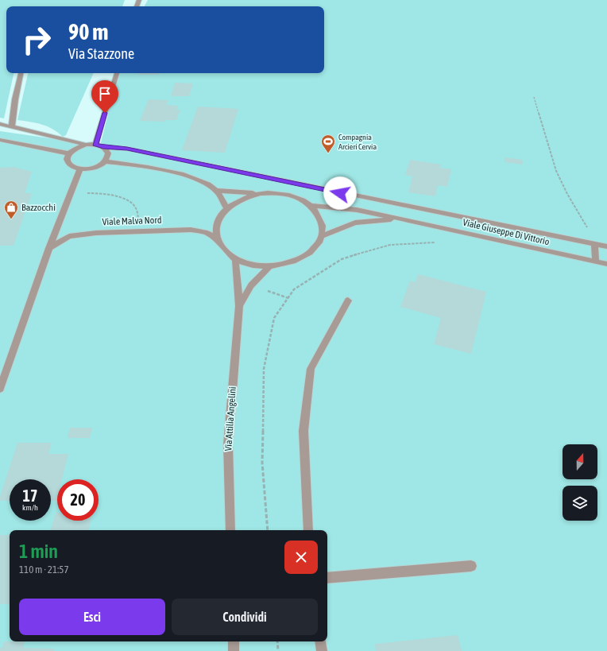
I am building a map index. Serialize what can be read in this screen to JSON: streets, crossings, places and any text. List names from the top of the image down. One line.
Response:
{"streets":{"street":["Viale Malva Nord","Viale Giuseppe Di Vittorio","Via Attilia Angelini"]},"crossings":[["Viale Malva Nord","Viale Giuseppe Di Vittorio"],["Viale Malva Nord","Via Attilia Angelini"],["Viale Giuseppe Di Vittorio","Via Attilia Angelini"]],"places":{"sports":["Compagnia Arcieri Cervia"],"shop":["Bazzocchi"]},"north":"top","page":{"turn":["90 m","Via Stazzone"],"speed":"17 km/h","limit":"20","heading":["1 min","110 m · 21:57"],"buttons":["Esci","Condividi"]}}
